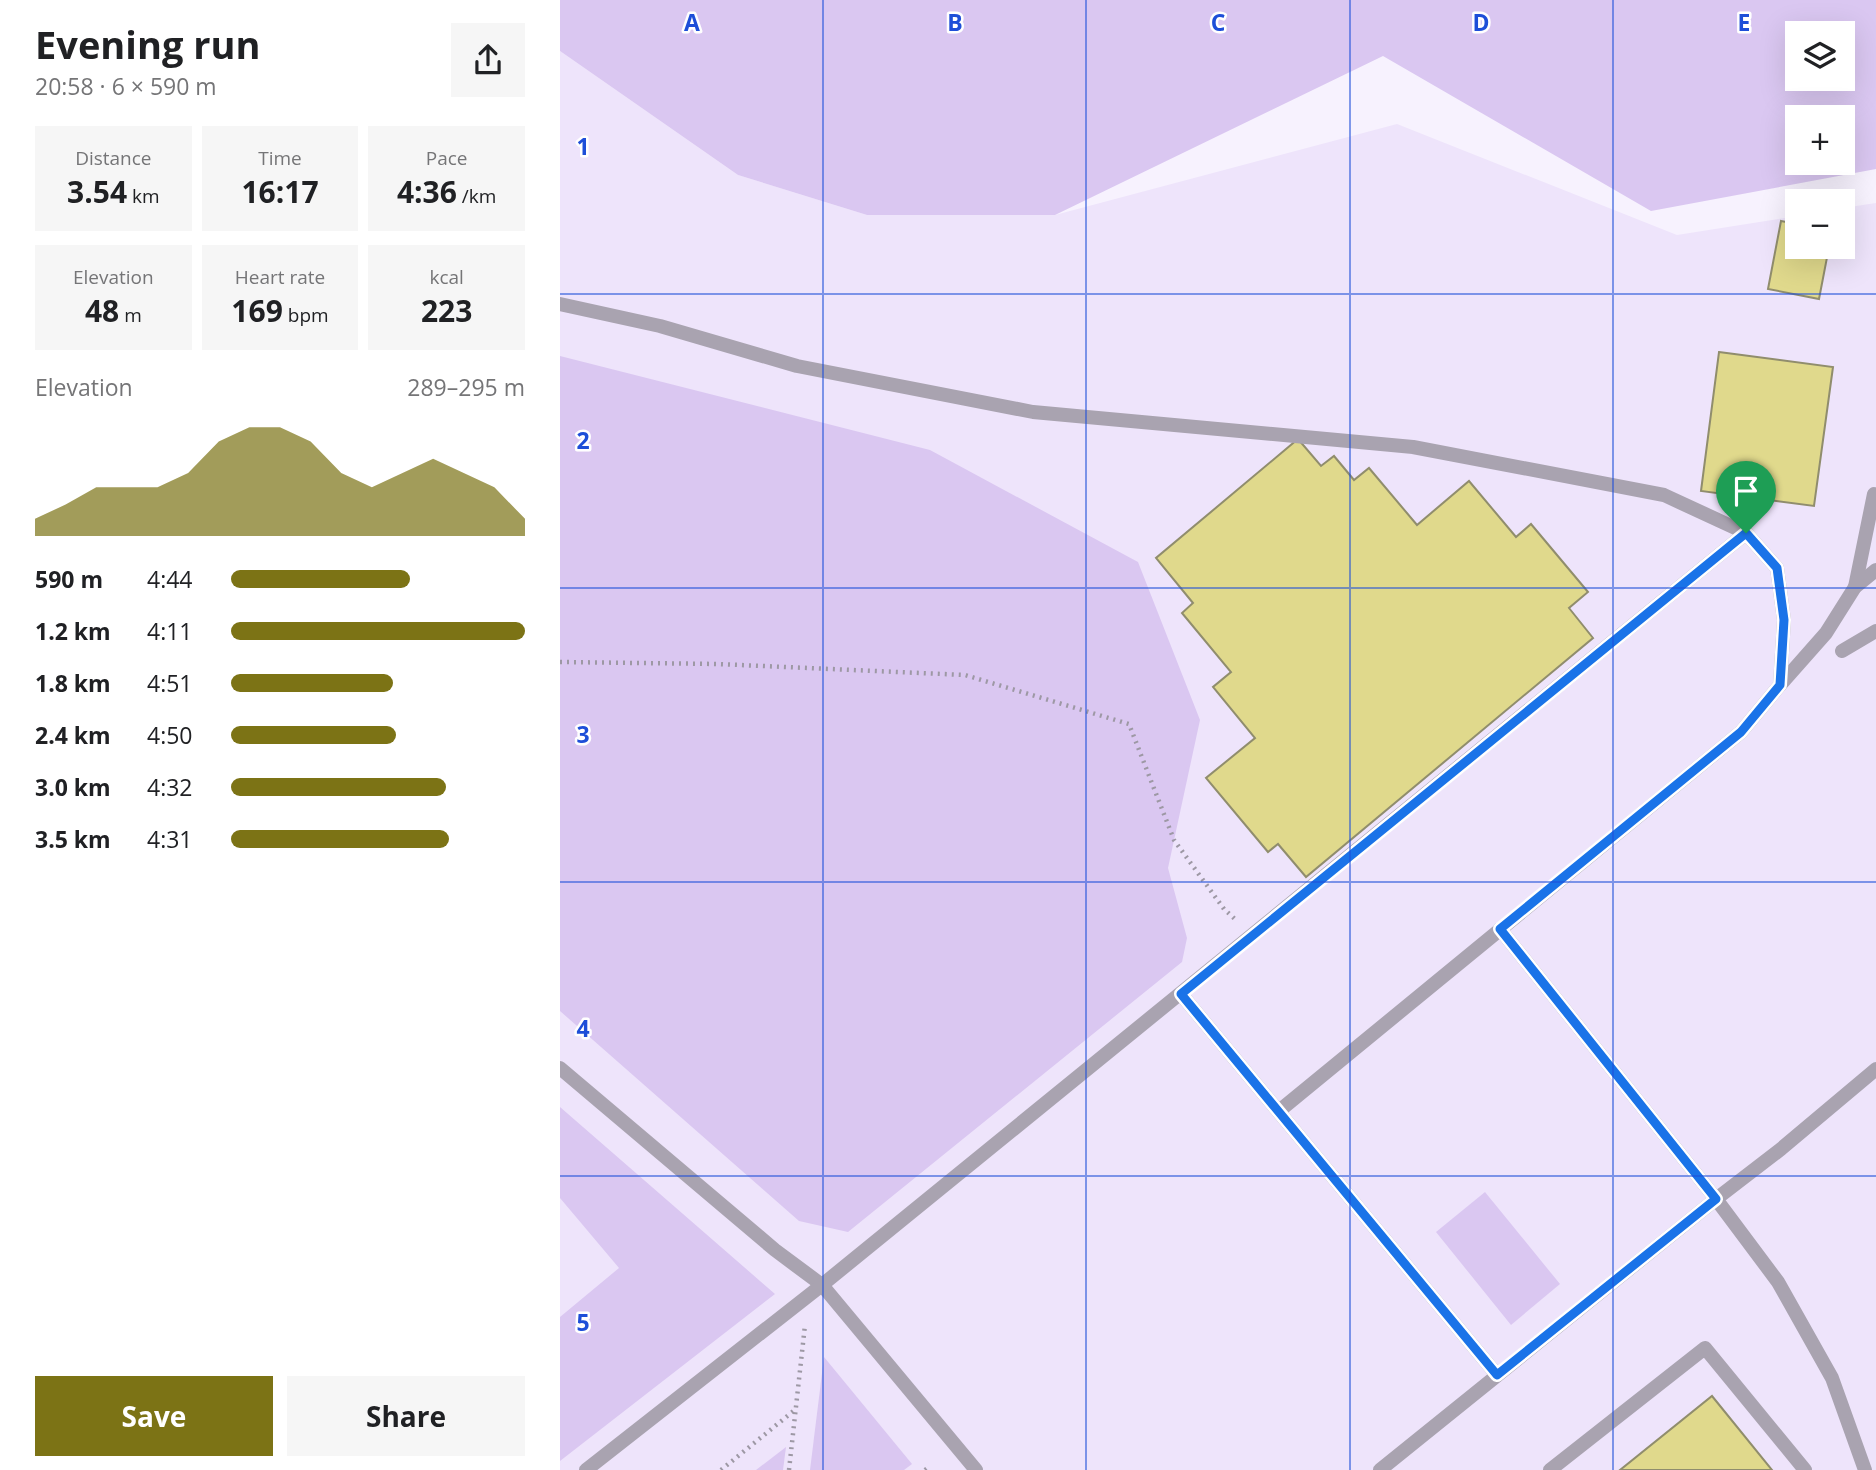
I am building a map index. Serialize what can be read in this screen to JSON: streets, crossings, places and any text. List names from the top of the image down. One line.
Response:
{"page":{"heading":["Evening run","20:58 · 6 × 590 m"],"map_buttons":["+","−"],"stats":[["Distance","3.54 km"],["Time","16:17"],["Pace","4:36 /km"],["Elevation","48 m"],["Heart rate","169 bpm"],["kcal","223"]],"chart":["Elevation","289–295 m"],"list":[{"name":"590 m","note":"4:44"},{"name":"1.2 km","note":"4:11"},{"name":"1.8 km","note":"4:51"},{"name":"2.4 km","note":"4:50"},{"name":"3.0 km","note":"4:32"},{"name":"3.5 km","note":"4:31"}],"buttons":["Save","Share"]},"grid":{"columns":["A","B","C","D","E"],"rows":["1","2","3","4","5"]}}
